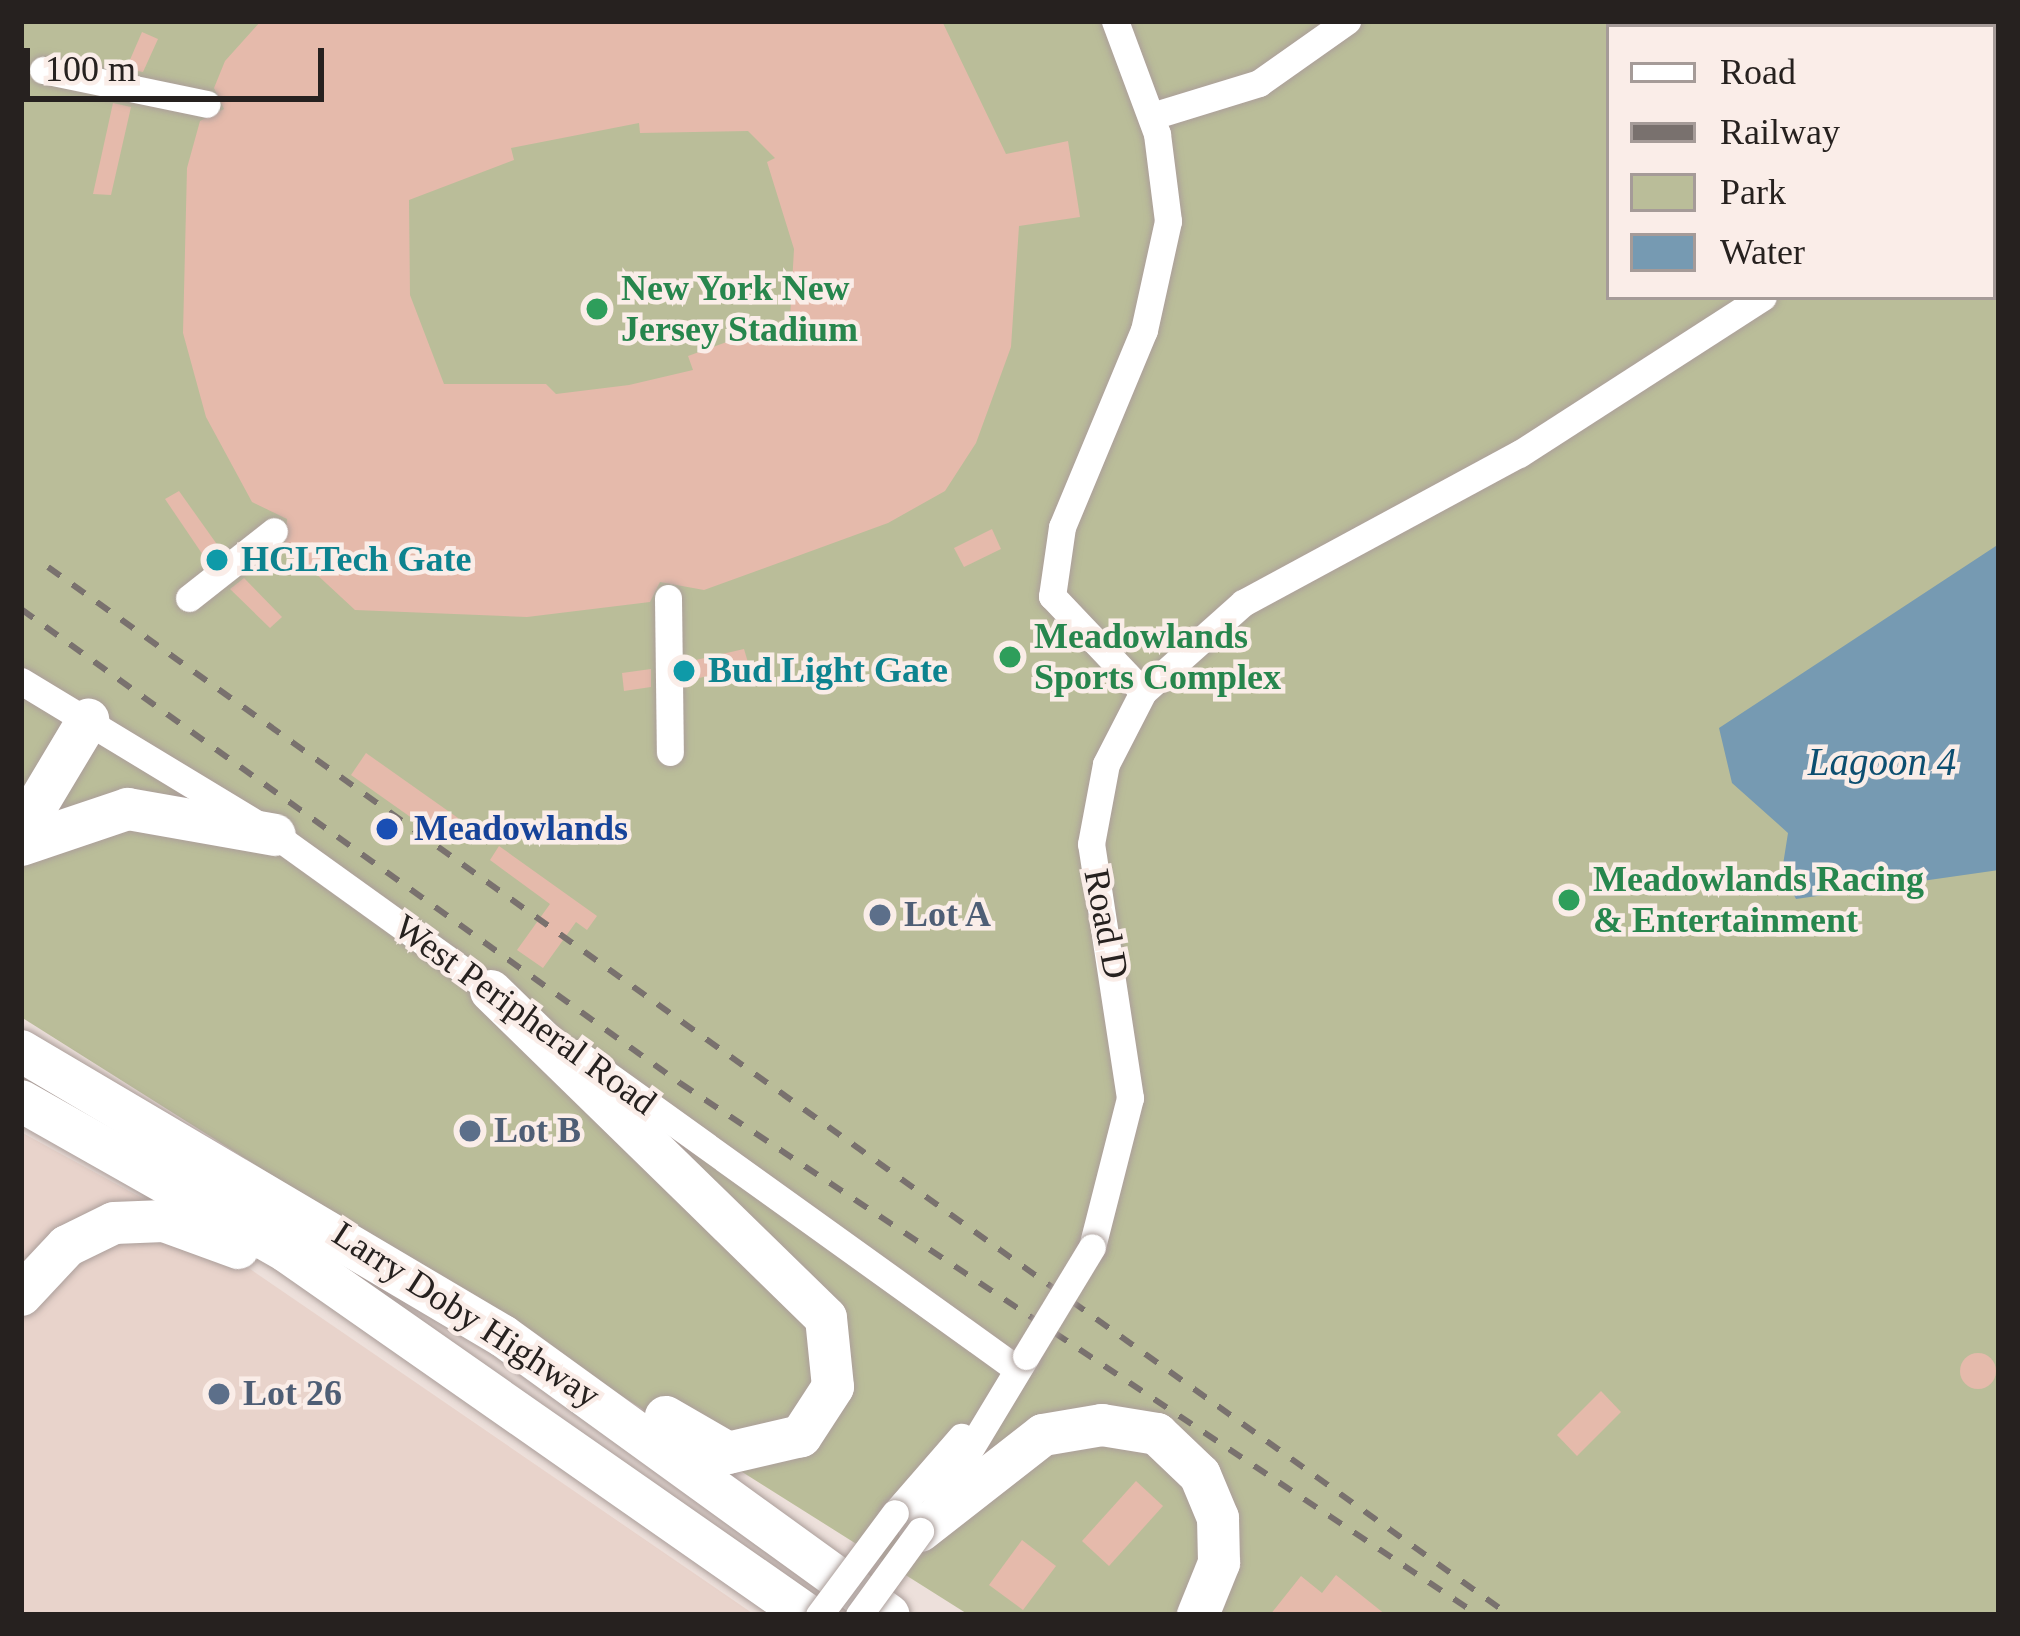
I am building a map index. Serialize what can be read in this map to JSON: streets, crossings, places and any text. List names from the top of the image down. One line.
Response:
{"streets":{"highway":["Larry Doby Highway"],"street":["Road D","West Peripheral Road"]},"crossings":[["Road D","West Peripheral Road"]],"water":["Lagoon 4"],"places":["New York New Jersey Stadium","HCLTech Gate","Meadowlands Sports Complex","Bud Light Gate","Meadowlands","Meadowlands Racing & Entertainment","Lot A","Lot B","Lot 26"],"legend":["Road","Railway","Park","Water"],"scale_bar":"100 m"}
